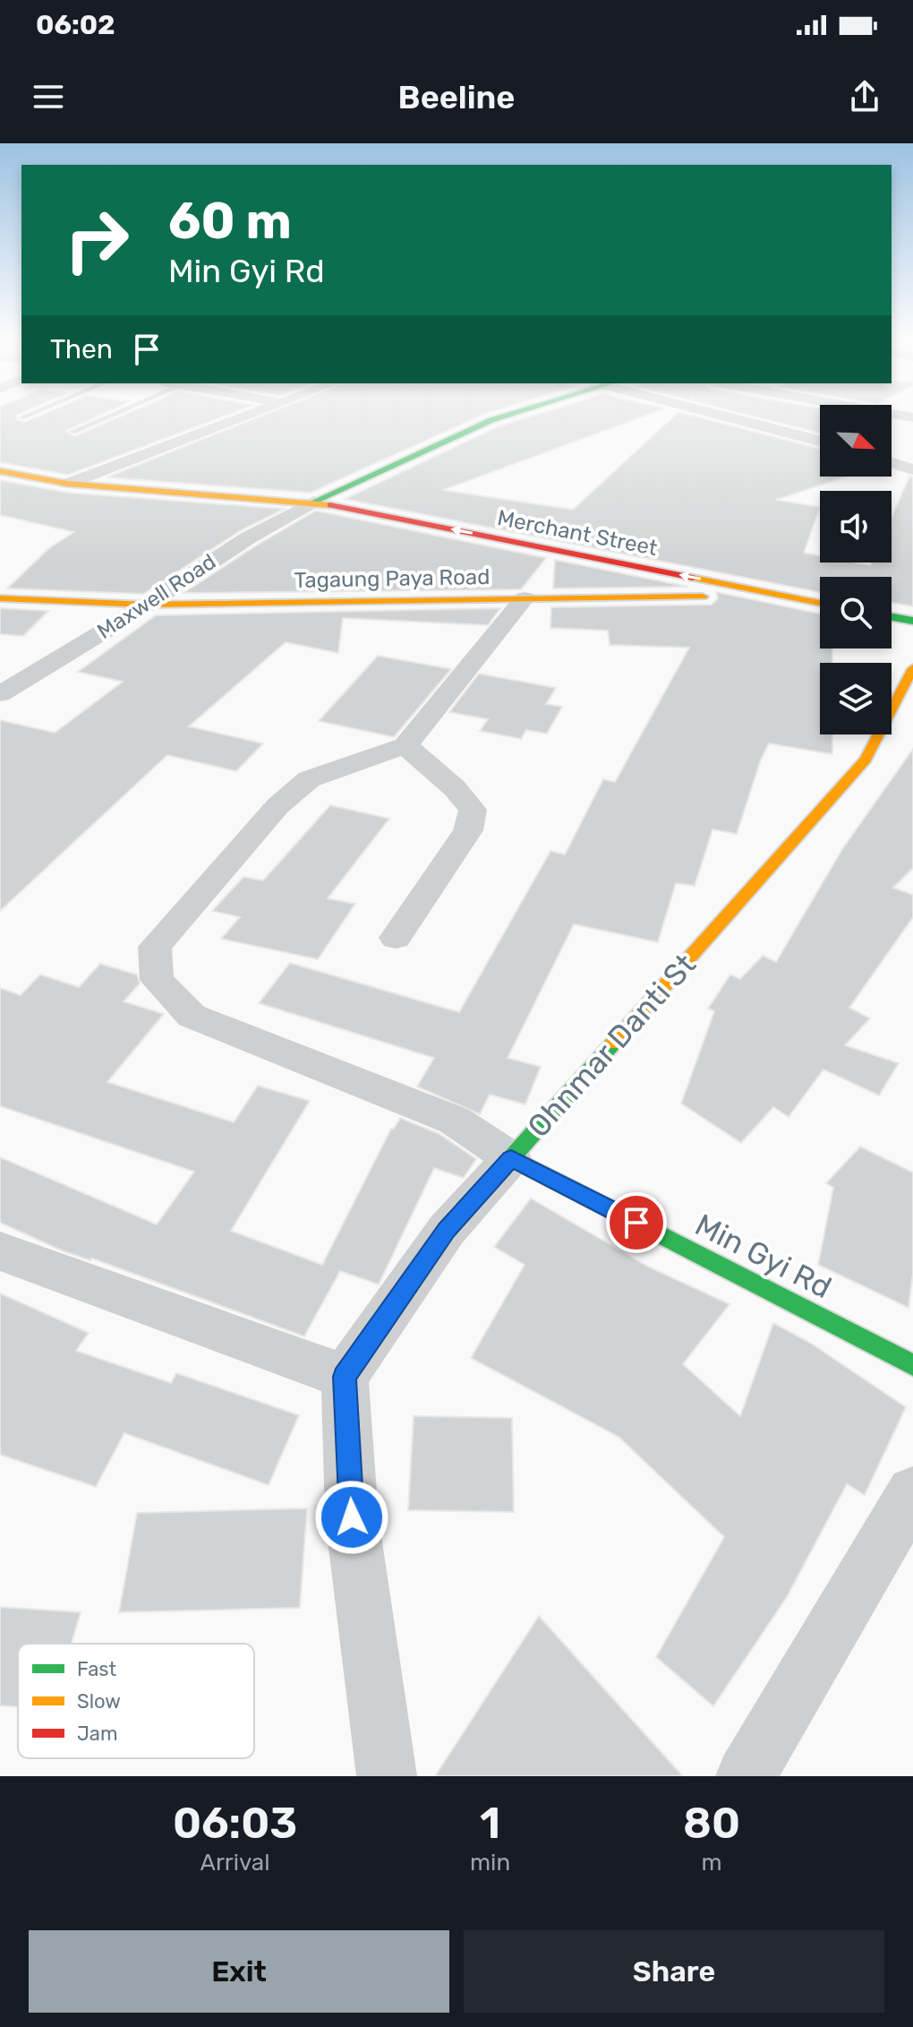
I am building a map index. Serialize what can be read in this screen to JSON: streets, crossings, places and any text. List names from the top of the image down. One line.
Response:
{"streets":{"main road":["Merchant Street","Tagaung Paya Road","Ohnmar Danti St","Min Gyi Rd"],"street":["Maxwell Road"]},"crossings":[["Merchant Street","Tagaung Paya Road"],["Merchant Street","Maxwell Road"],["Tagaung Paya Road","Maxwell Road"],["Ohnmar Danti St","Min Gyi Rd"]],"one_way":["Merchant Street"],"legend":["Fast","Slow","Jam"],"north":"bottom right","page":{"status":"06:02","header":"Beeline","turn":["60 m","Min Gyi Rd"],"then":"Then","eta":["06:03","Arrival","1","min","80","m"],"buttons":["Exit","Share"]}}
